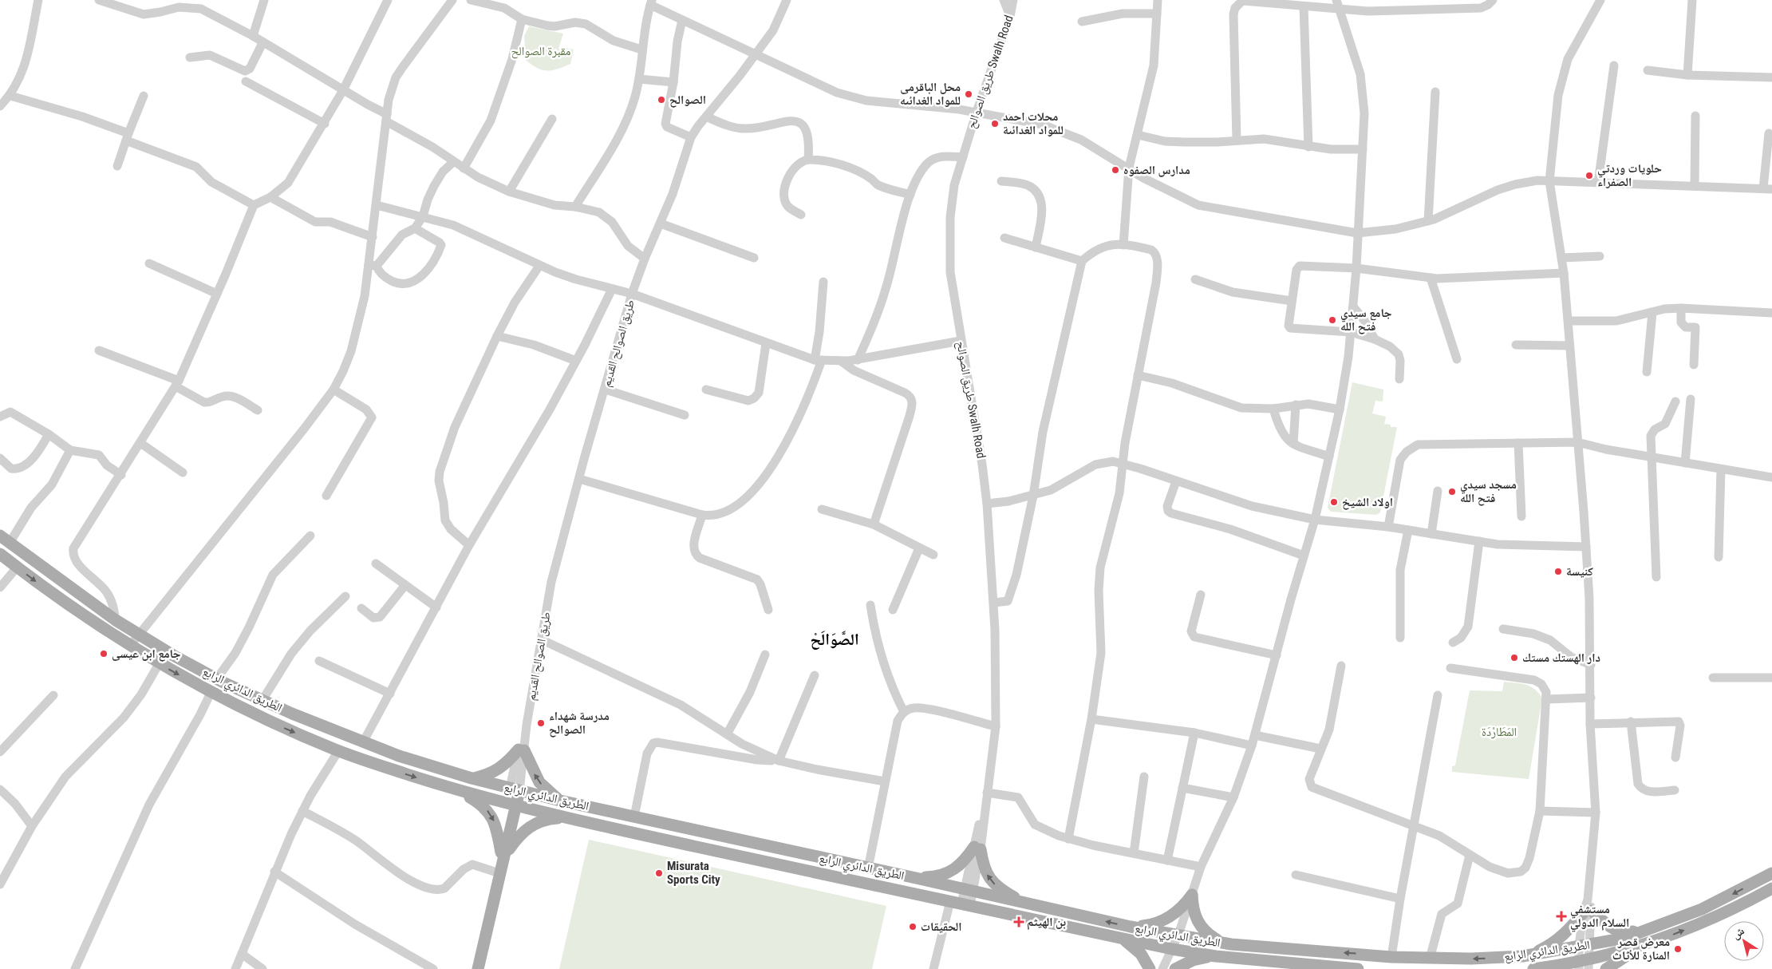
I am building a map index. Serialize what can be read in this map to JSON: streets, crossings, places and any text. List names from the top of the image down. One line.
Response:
{"streets":{"main road":["طريق الصوالح القديم","الطريق الدائري الرابع"],"street":["طريق الصوالح Swalh Road"]},"crossings":[["طريق الصوالح Swalh Road","طريق الصوالح القديم"],["طريق الصوالح Swalh Road","الطريق الدائري الرابع"],["طريق الصوالح القديم","الطريق الدائري الرابع"]],"districts":["الصَّوَالَحْ"],"parks":["مقبرة الصوالح","المَطَارْدَة"],"places":{"other":["محل الباقرمى للمواد الغدائىه","الصوالح","محلات احمد للمواد الغدائىة","مدارس الصفوه","حلويات وردتي الصفراء","جامع سيدي فتح الله","مسجد سيدي فتح الله","اولاد الشيخ","كنيسة","جامع ابن عيسى","دار الهستك مستك","مدرسة شهداء الصوالح","Misurata Sports City","الحقيقات","معرض قصر المنارة للأثاث"],"health":["مستشفي السلام الدولي","بن الهيثم"]},"north":"top left"}
